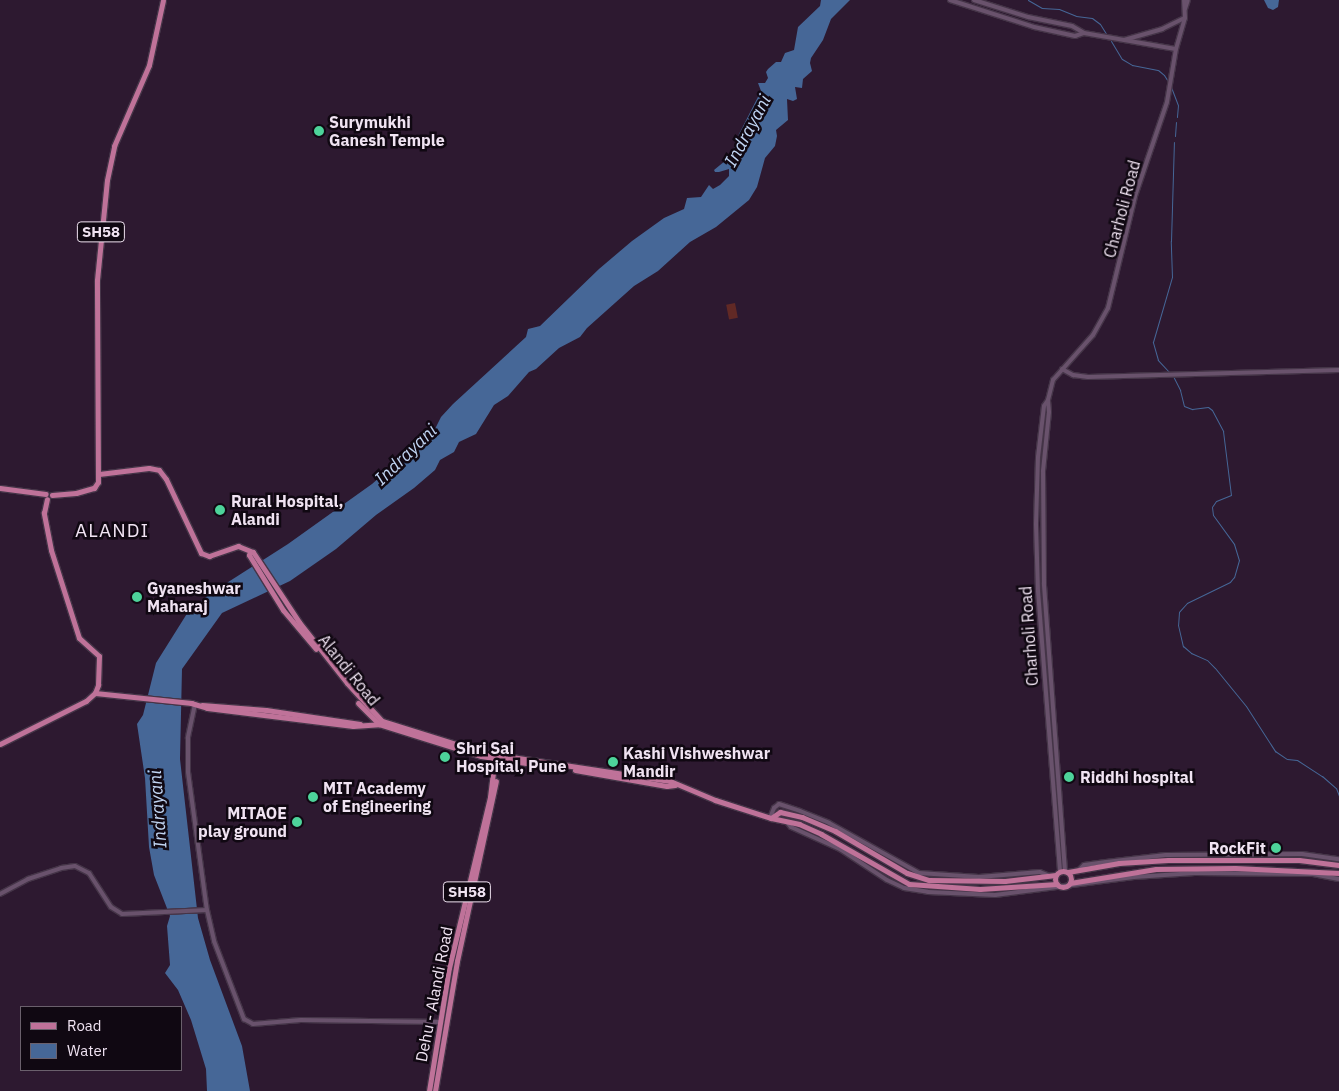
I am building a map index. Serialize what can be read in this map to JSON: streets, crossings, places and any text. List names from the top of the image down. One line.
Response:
{"streets":{"main road":["SH58","Alandi Road","Dehu - Alandi Road"],"street":["Charholi Road"]},"crossings":[["SH58","Alandi Road"],["Alandi Road","Dehu - Alandi Road"]],"districts":["ALANDI"],"water":["Indrayani"],"places":["Surymukhi Ganesh Temple","Rural Hospital, Alandi","Gyaneshwar Maharaj","Shri Sai Hospital, Pune","Kashi Vishweshwar Mandir","Riddhi hospital","MIT Academy of Engineering","MITAOE play ground","RockFit"],"legend":["Road","Water"]}
